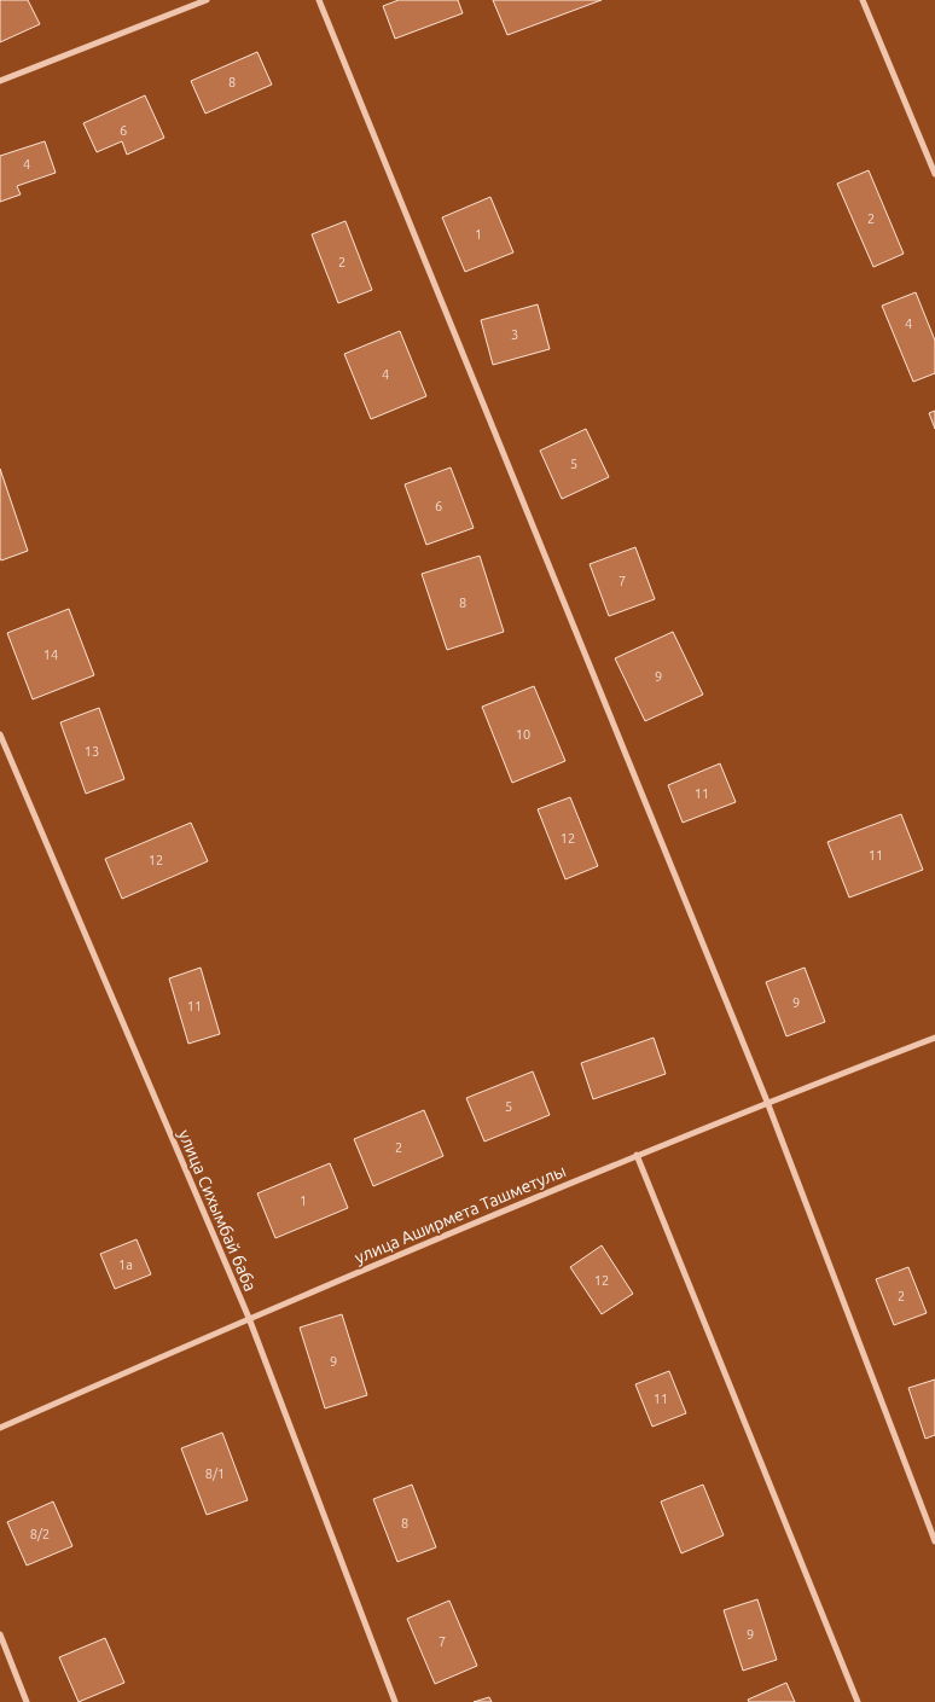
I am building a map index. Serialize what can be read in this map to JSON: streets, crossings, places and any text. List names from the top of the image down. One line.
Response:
{"streets":{"street":["улица Сихымбай баба","улица Аширмета Ташметулы"]},"crossings":[["улица Сихымбай баба","улица Аширмета Ташметулы"]],"house_numbers":["8","6","4","2","1","2","4","3","4","5","6","7","8","14","9","10","13","11","12","11","12","9","11","5","2","1","1а","12","2","9","11","8/1","8","8/2","9","7"]}
